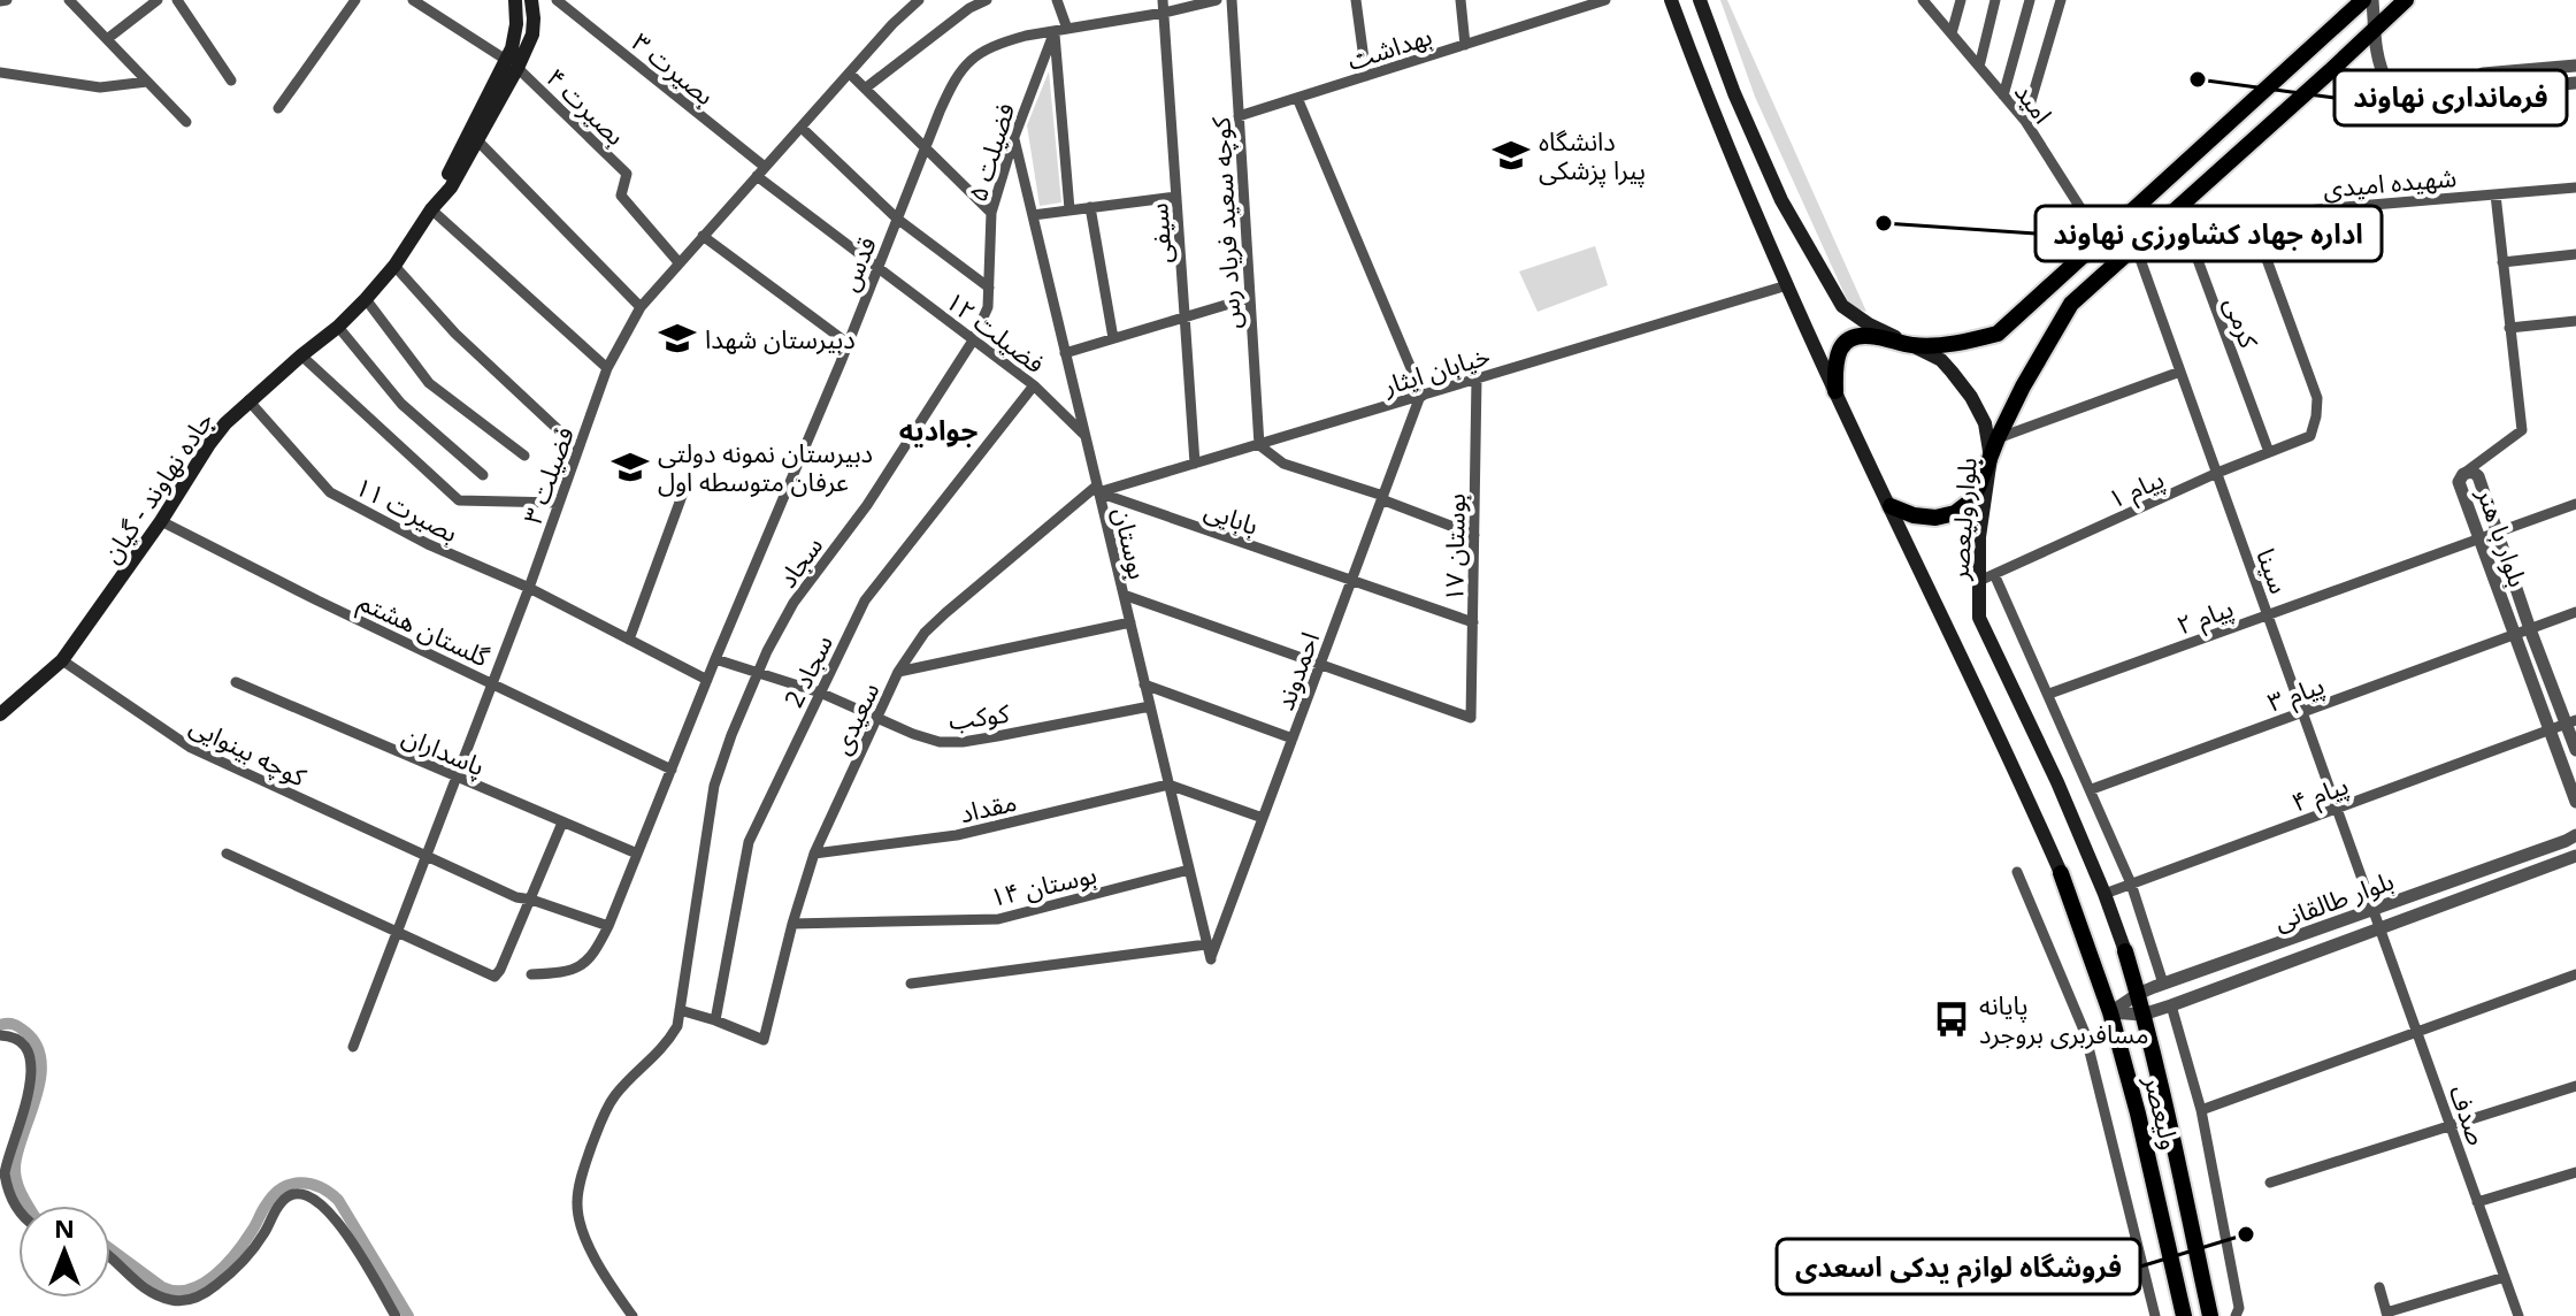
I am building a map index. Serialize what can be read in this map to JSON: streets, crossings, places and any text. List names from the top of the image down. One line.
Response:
{"streets":{"main road":["جاده نهاوند - گیان","بلوار ولیعصر","ولیعصر"],"street":["بهداشت","بصیرت ۳","امید","بصیرت ۴","فضیلت ۵","شهیده امیدی","کوچه سعید فریاد رس","سیفی","قدس","کرمی","فضیلت ۱۲","خیابان ایثار","فضیلت ۳","پیام ۱","بصیرت ۱۱","بابایی","بلوار با هنر","بوستان","بوستان ۱۷","سجاد","سینا","پیام ۲","گلستان هشتم","سجاد 2","احمدوند","پیام ۳","کوکب","سعیدی","کوچه بینوایی","پاسداران","پیام ۴","مقداد","بوستان ۱۴","بلوار طالقانی","صدف"]},"crossings":[["بهداشت","کوچه سعید فریاد رس"],["بصیرت ۳","قدس"],["بصیرت ۳","فضیلت ۱۲"],["بصیرت ۳","فضیلت ۳"],["بصیرت ۴","فضیلت ۳"],["بصیرت ۴","جاده نهاوند - گیان"],["فضیلت ۵","قدس"],["فضیلت ۵","فضیلت ۱۲"],["فضیلت ۵","بوستان"],["فضیلت ۵","سجاد"],["شهیده امیدی","کرمی"],["شهیده امیدی","پیام ۱"],["کوچه سعید فریاد رس","خیابان ایثار"],["سیفی","قدس"],["سیفی","خیابان ایثار"],["قدس","فضیلت ۱۲"],["قدس","بصیرت ۱۱"],["قدس","گلستان هشتم"],["قدس","کوکب"],["قدس","پاسداران"],["کرمی","پیام ۱"],["فضیلت ۱۲","بوستان"],["فضیلت ۱۲","سجاد"],["فضیلت ۱۲","سجاد 2"],["خیابان ایثار","بابایی"],["خیابان ایثار","بلوار ولیعصر"],["خیابان ایثار","بوستان"],["خیابان ایثار","بوستان ۱۷"],["خیابان ایثار","احمدوند"],["خیابان ایثار","سعیدی"],["فضیلت ۳","بصیرت ۱۱"],["فضیلت ۳","گلستان هشتم"],["فضیلت ۳","کوچه بینوایی"],["فضیلت ۳","پاسداران"],["جاده نهاوند - گیان","بصیرت ۱۱"],["جاده نهاوند - گیان","گلستان هشتم"],["جاده نهاوند - گیان","کوچه بینوایی"],["پیام ۱","بلوار ولیعصر"],["پیام ۱","سینا"],["بابایی","بوستان"],["بابایی","بوستان ۱۷"],["بابایی","احمدوند"],["بابایی","سعیدی"],["بلوار ولیعصر","پیام ۴"],["بلوار ولیعصر","ولیعصر"],["بلوار با هنر","پیام ۲"],["بلوار با هنر","پیام ۳"],["بلوار با هنر","پیام ۴"],["بوستان","احمدوند"],["بوستان","کوکب"],["بوستان","سعیدی"],["بوستان","مقداد"],["بوستان","بوستان ۱۴"],["بوستان ۱۷","احمدوند"],["سجاد","کوکب"],["سینا","پیام ۲"],["سینا","پیام ۳"],["سینا","پیام ۴"],["سینا","بلوار طالقانی"],["سینا","صدف"],["سجاد 2","کوکب"],["سجاد 2","سعیدی"],["کوکب","سعیدی"],["سعیدی","مقداد"],["سعیدی","بوستان ۱۴"],["بلوار طالقانی","ولیعصر"],["بلوار طالقانی","صدف"]],"districts":["جوادیه"],"places":{"other":["فرمانداری نهاوند","اداره جهاد کشاورزی نهاوند","فروشگاه لوازم یدکی اسعدی"],"school or university":["دانشگاه پیرا پزشکی","دبیرستان شهدا","دبیرستان نمونه دولتی عرفان متوسطه اول"],"bus stop":["پایانه مسافربری بروجرد"]},"north":"top"}
